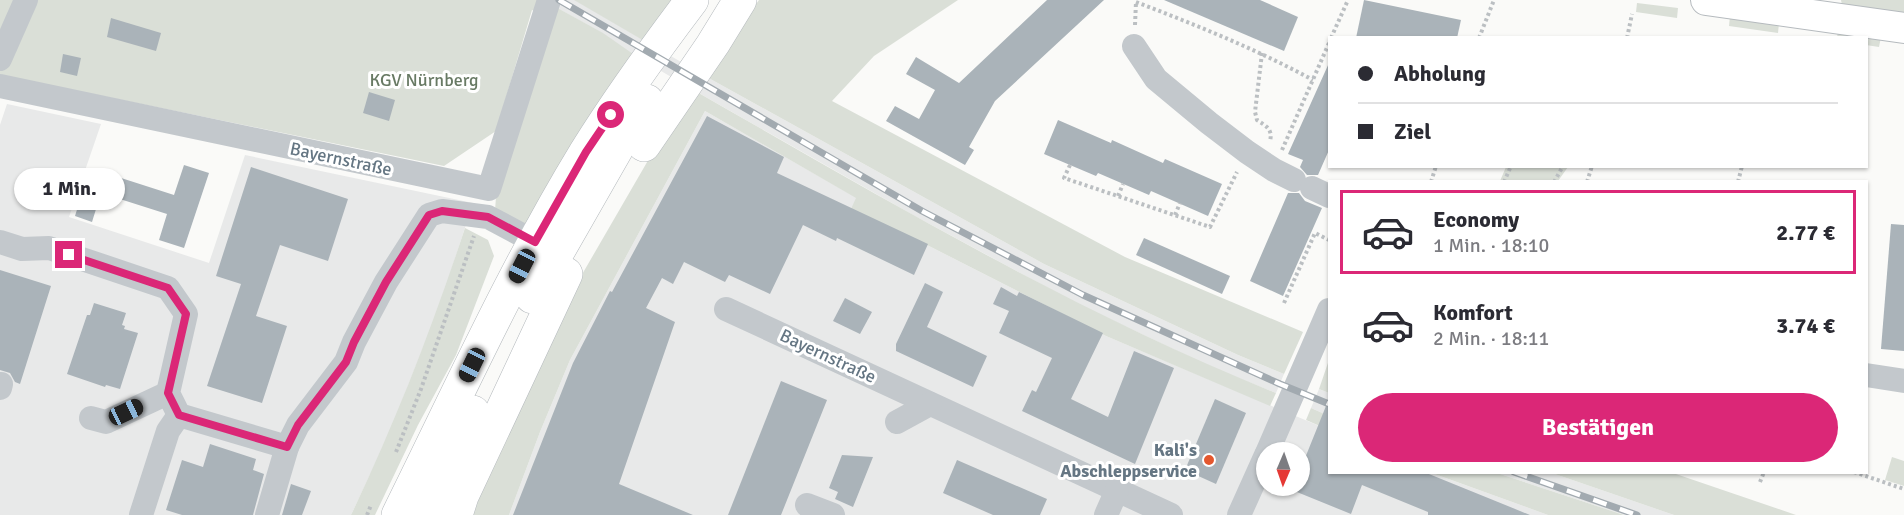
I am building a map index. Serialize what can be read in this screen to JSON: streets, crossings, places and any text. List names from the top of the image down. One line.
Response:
{"streets":{"street":["Bayernstraße"]},"parks":["KGV Nürnberg"],"places":["Kali's Abschleppservice"],"north":"bottom","page":{"banner":["Abholung","Ziel"],"bubble":"1 Min.","list":[{"name":"Economy","note":"1 Min. · 18:10","value":"2.77 €"},{"name":"Komfort","note":"2 Min. · 18:11","value":"3.74 €"}],"buttons":"Bestätigen"}}
